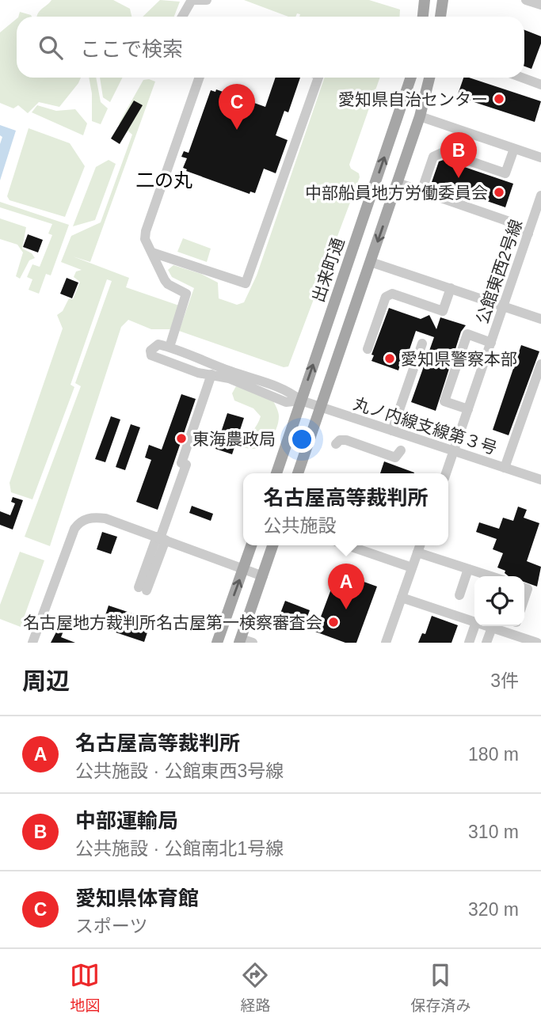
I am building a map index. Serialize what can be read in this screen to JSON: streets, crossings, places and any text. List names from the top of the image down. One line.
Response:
{"streets":{"main road":["出来町通"],"street":["公館東西2号線","丸ノ内線支線第３号"]},"crossings":[["出来町通","丸ノ内線支線第３号"],["公館東西2号線","丸ノ内線支線第３号"]],"districts":["二の丸"],"places":["愛知県自治センター","中部船員地方労働委員会","愛知県警察本部","東海農政局","名古屋地方裁判所名古屋第一検察審査会"],"page":{"search":"ここで検索","pins":["C","B","A"],"popup":["名古屋高等裁判所","公共施設"],"heading":["周辺","3件"],"list":[{"mark":"A","name":"名古屋高等裁判所","note":"公共施設 · 公館東西3号線","value":"180 m"},{"mark":"B","name":"中部運輸局","note":"公共施設 · 公館南北1号線","value":"310 m"},{"mark":"C","name":"愛知県体育館","note":"スポーツ","value":"320 m"}],"nav":["地図","経路","保存済み"]}}
